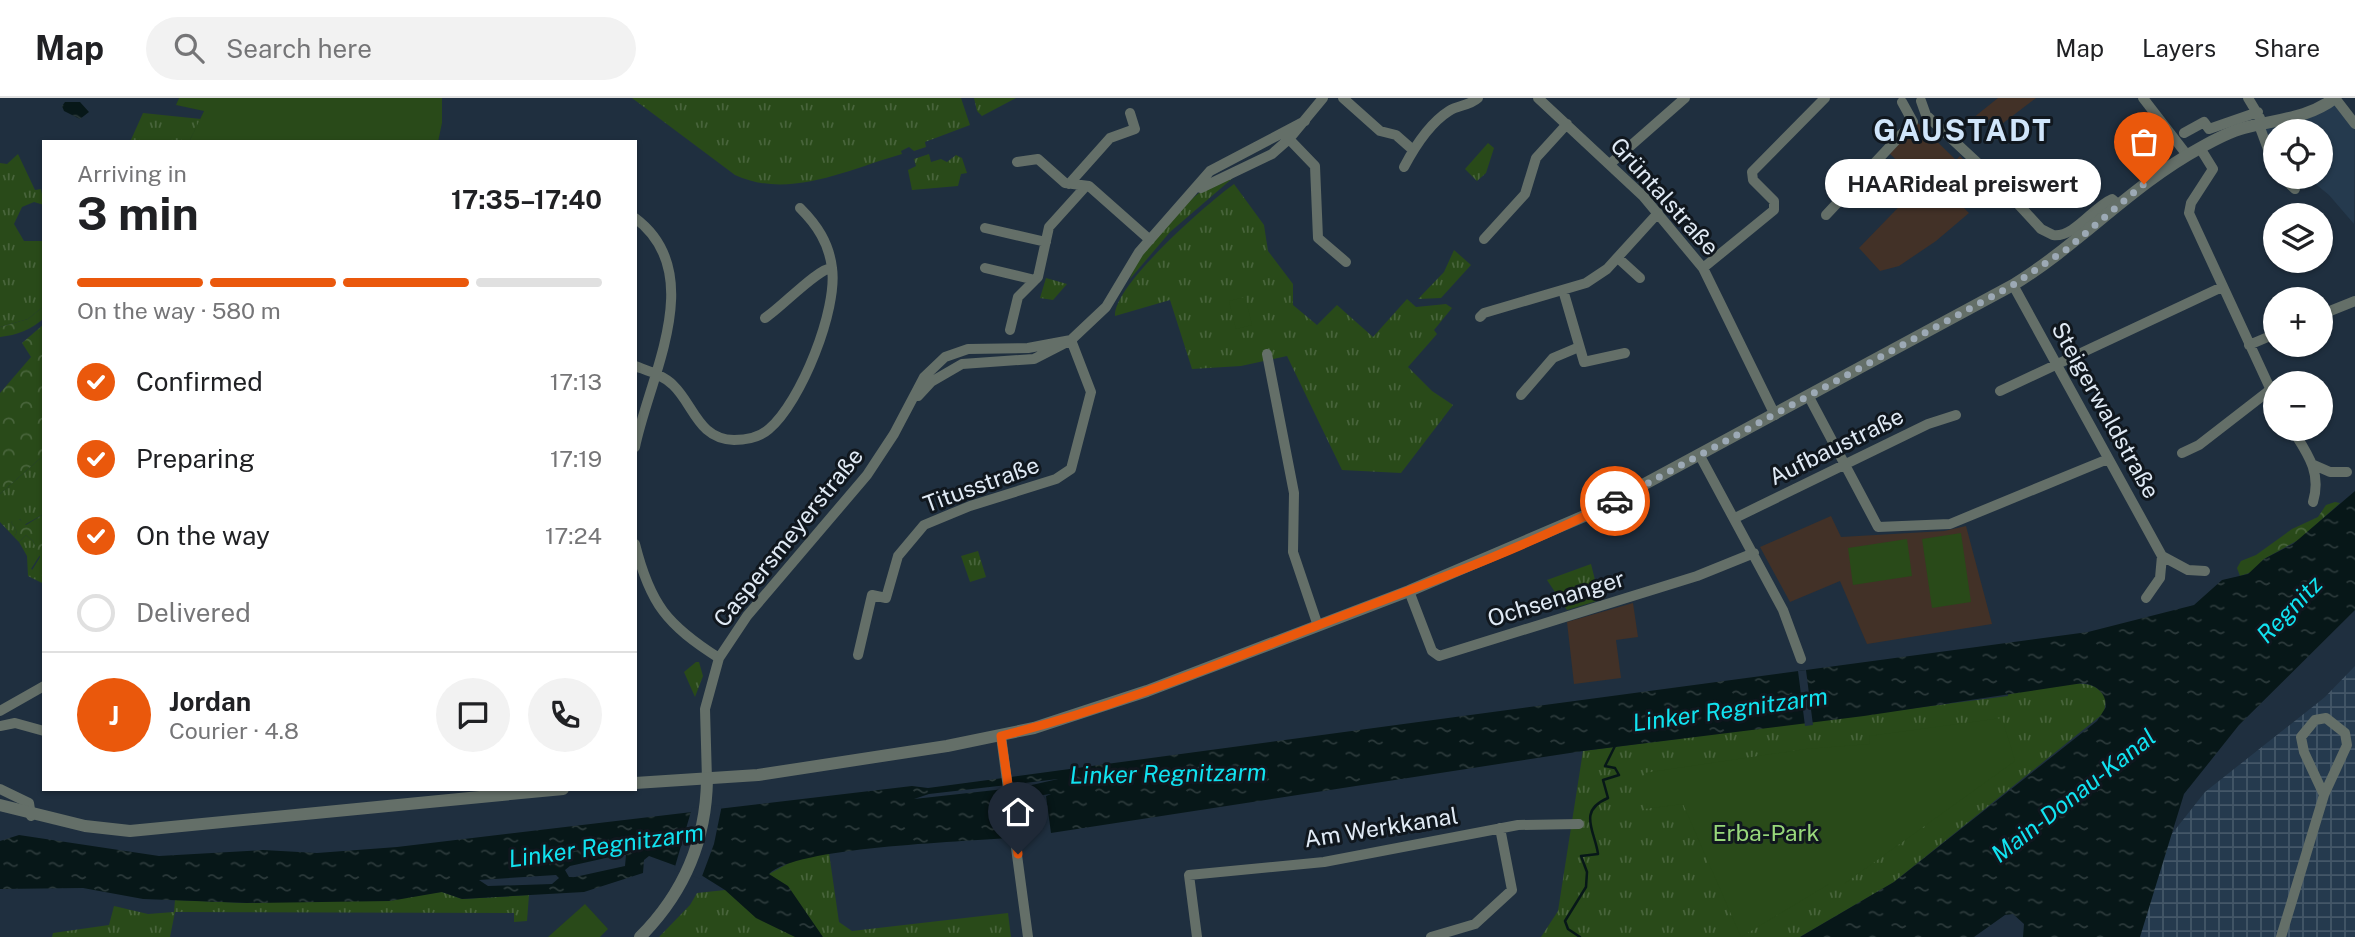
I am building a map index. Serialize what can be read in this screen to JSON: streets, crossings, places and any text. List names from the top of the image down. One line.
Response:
{"streets":{"street":["Grüntalstraße","Steigerwaldstraße","Aufbaustraße","Titusstraße","Caspersmeyerstraße","Ochsenanger","Am Werkkanal"]},"crossings":[["Titusstraße","Caspersmeyerstraße"]],"districts":["GAUSTADT"],"water":["Regnitz","Linker Regnitzarm","Main-Donau-Kanal"],"parks":["Erba-Park"],"places":["HAARideal preiswert"],"page":{"header":"Map","search":"Search here","nav":["Map","Layers","Share"],"map_buttons":["+","−"],"heading":["3 min","Arriving in","17:35–17:40"],"panel":["Jordan","Courier · 4.8"],"bubble":"HAARideal preiswert","bar":"On the way · 580 m","list":[["Confirmed","17:13"],["Preparing","17:19"],["On the way","17:24"],"Delivered"],"round":"J"}}
